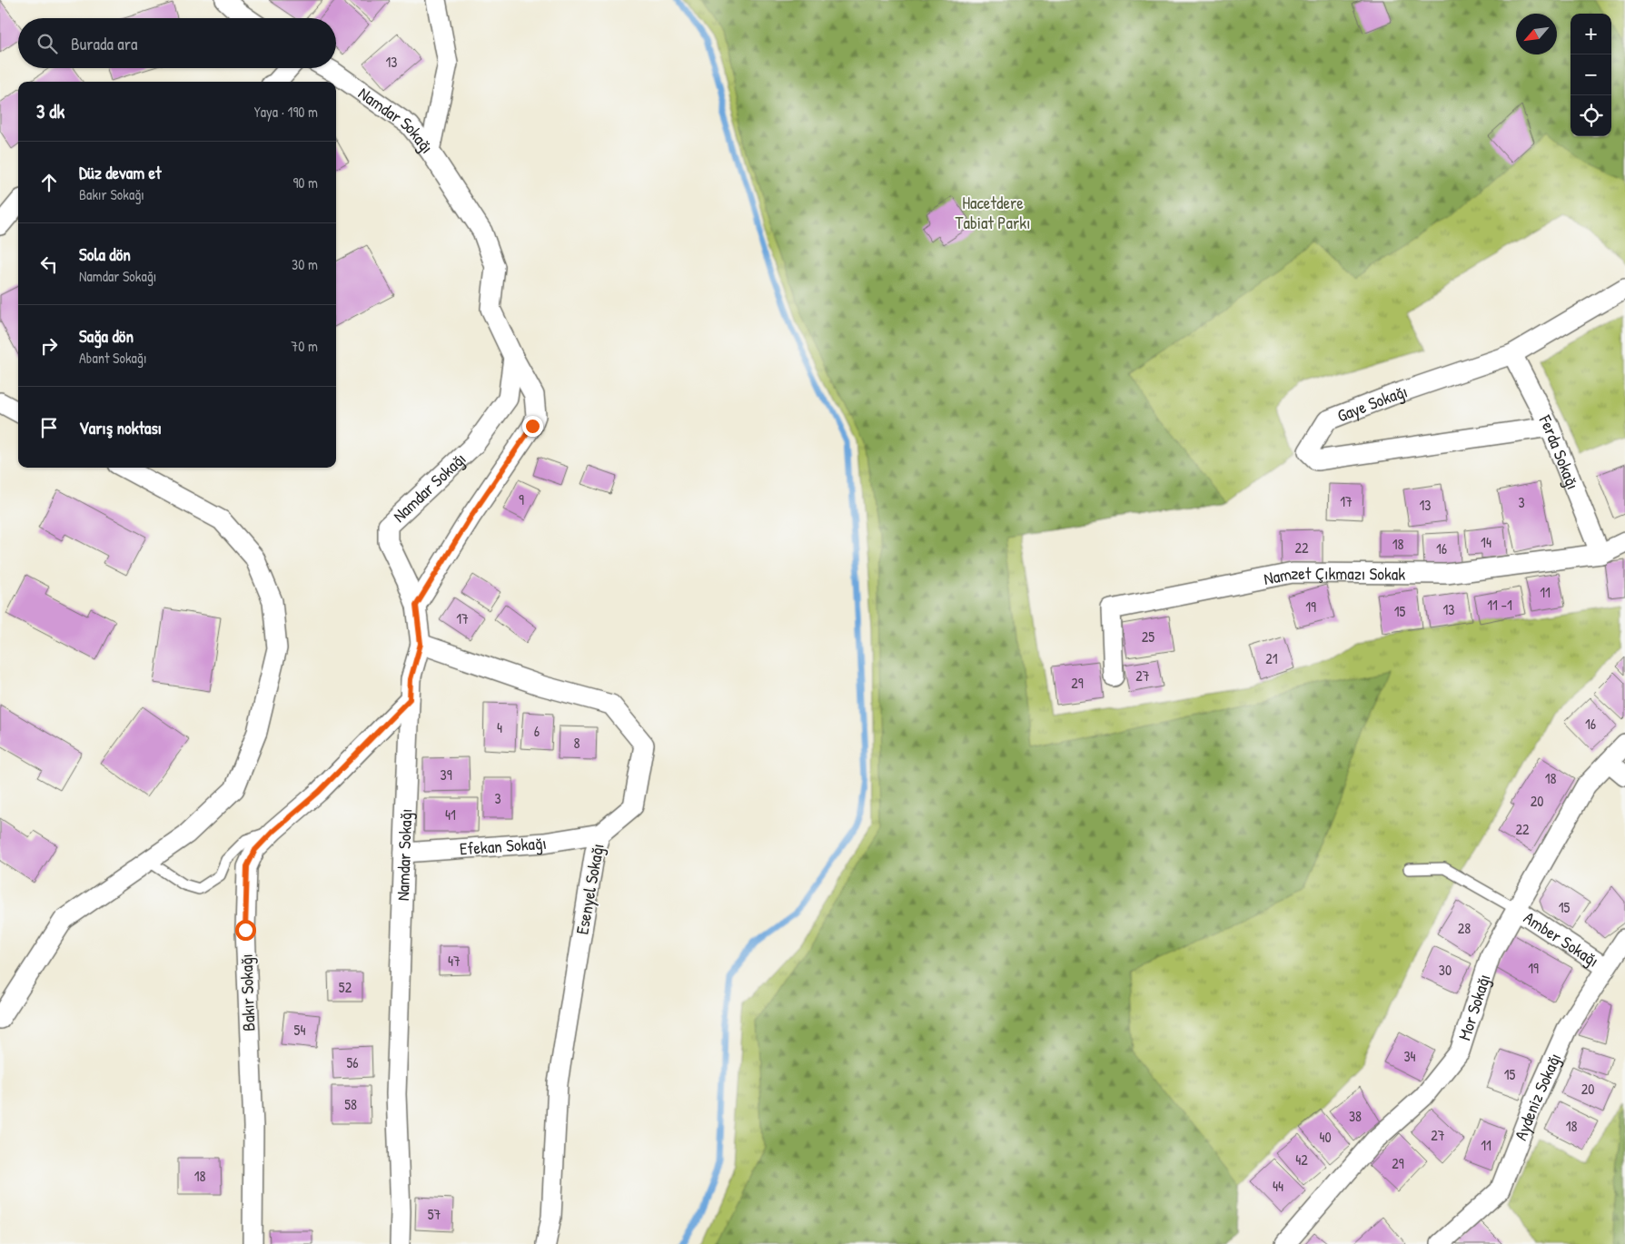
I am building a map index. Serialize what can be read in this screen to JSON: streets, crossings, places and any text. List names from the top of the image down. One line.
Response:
{"streets":{"street":["Namdar Sokağı","Gaye Sokağı","Ferda Sokağı","Namzet Çıkmazı Sokak","Efekan Sokağı","Esenyel Sokağı","Amber Sokağı","Bakır Sokağı","Mor Sokağı","Aydeniz Sokağı"]},"crossings":[["Namdar Sokağı","Efekan Sokağı"],["Namdar Sokağı","Esenyel Sokağı"],["Namdar Sokağı","Bakır Sokağı"],["Gaye Sokağı","Ferda Sokağı"],["Ferda Sokağı","Namzet Çıkmazı Sokak"],["Efekan Sokağı","Esenyel Sokağı"],["Amber Sokağı","Mor Sokağı"],["Amber Sokağı","Aydeniz Sokağı"]],"parks":["Hacetdere Tabiat Parkı"],"house_numbers":["13","9","17","3","13","14","18","22","16","11","11 -1","19","13","15","17","25","21","27","29","16","4","6","8","39","18","3","20","41","22","15","28","47","19","30","52","54","34","56","15","20","58","38","18","27","40","11","42","29","18","44","57"],"north":"bottom left","page":{"map_buttons":["+","−"],"search":"Burada ara","heading":["3 dk","Yaya · 190 m"],"list":[["Düz devam et","Bakır Sokağı","90 m"],["Sola dön","Namdar Sokağı","30 m"],["Sağa dön","Abant Sokağı","70 m"],"Varış noktası"]}}
